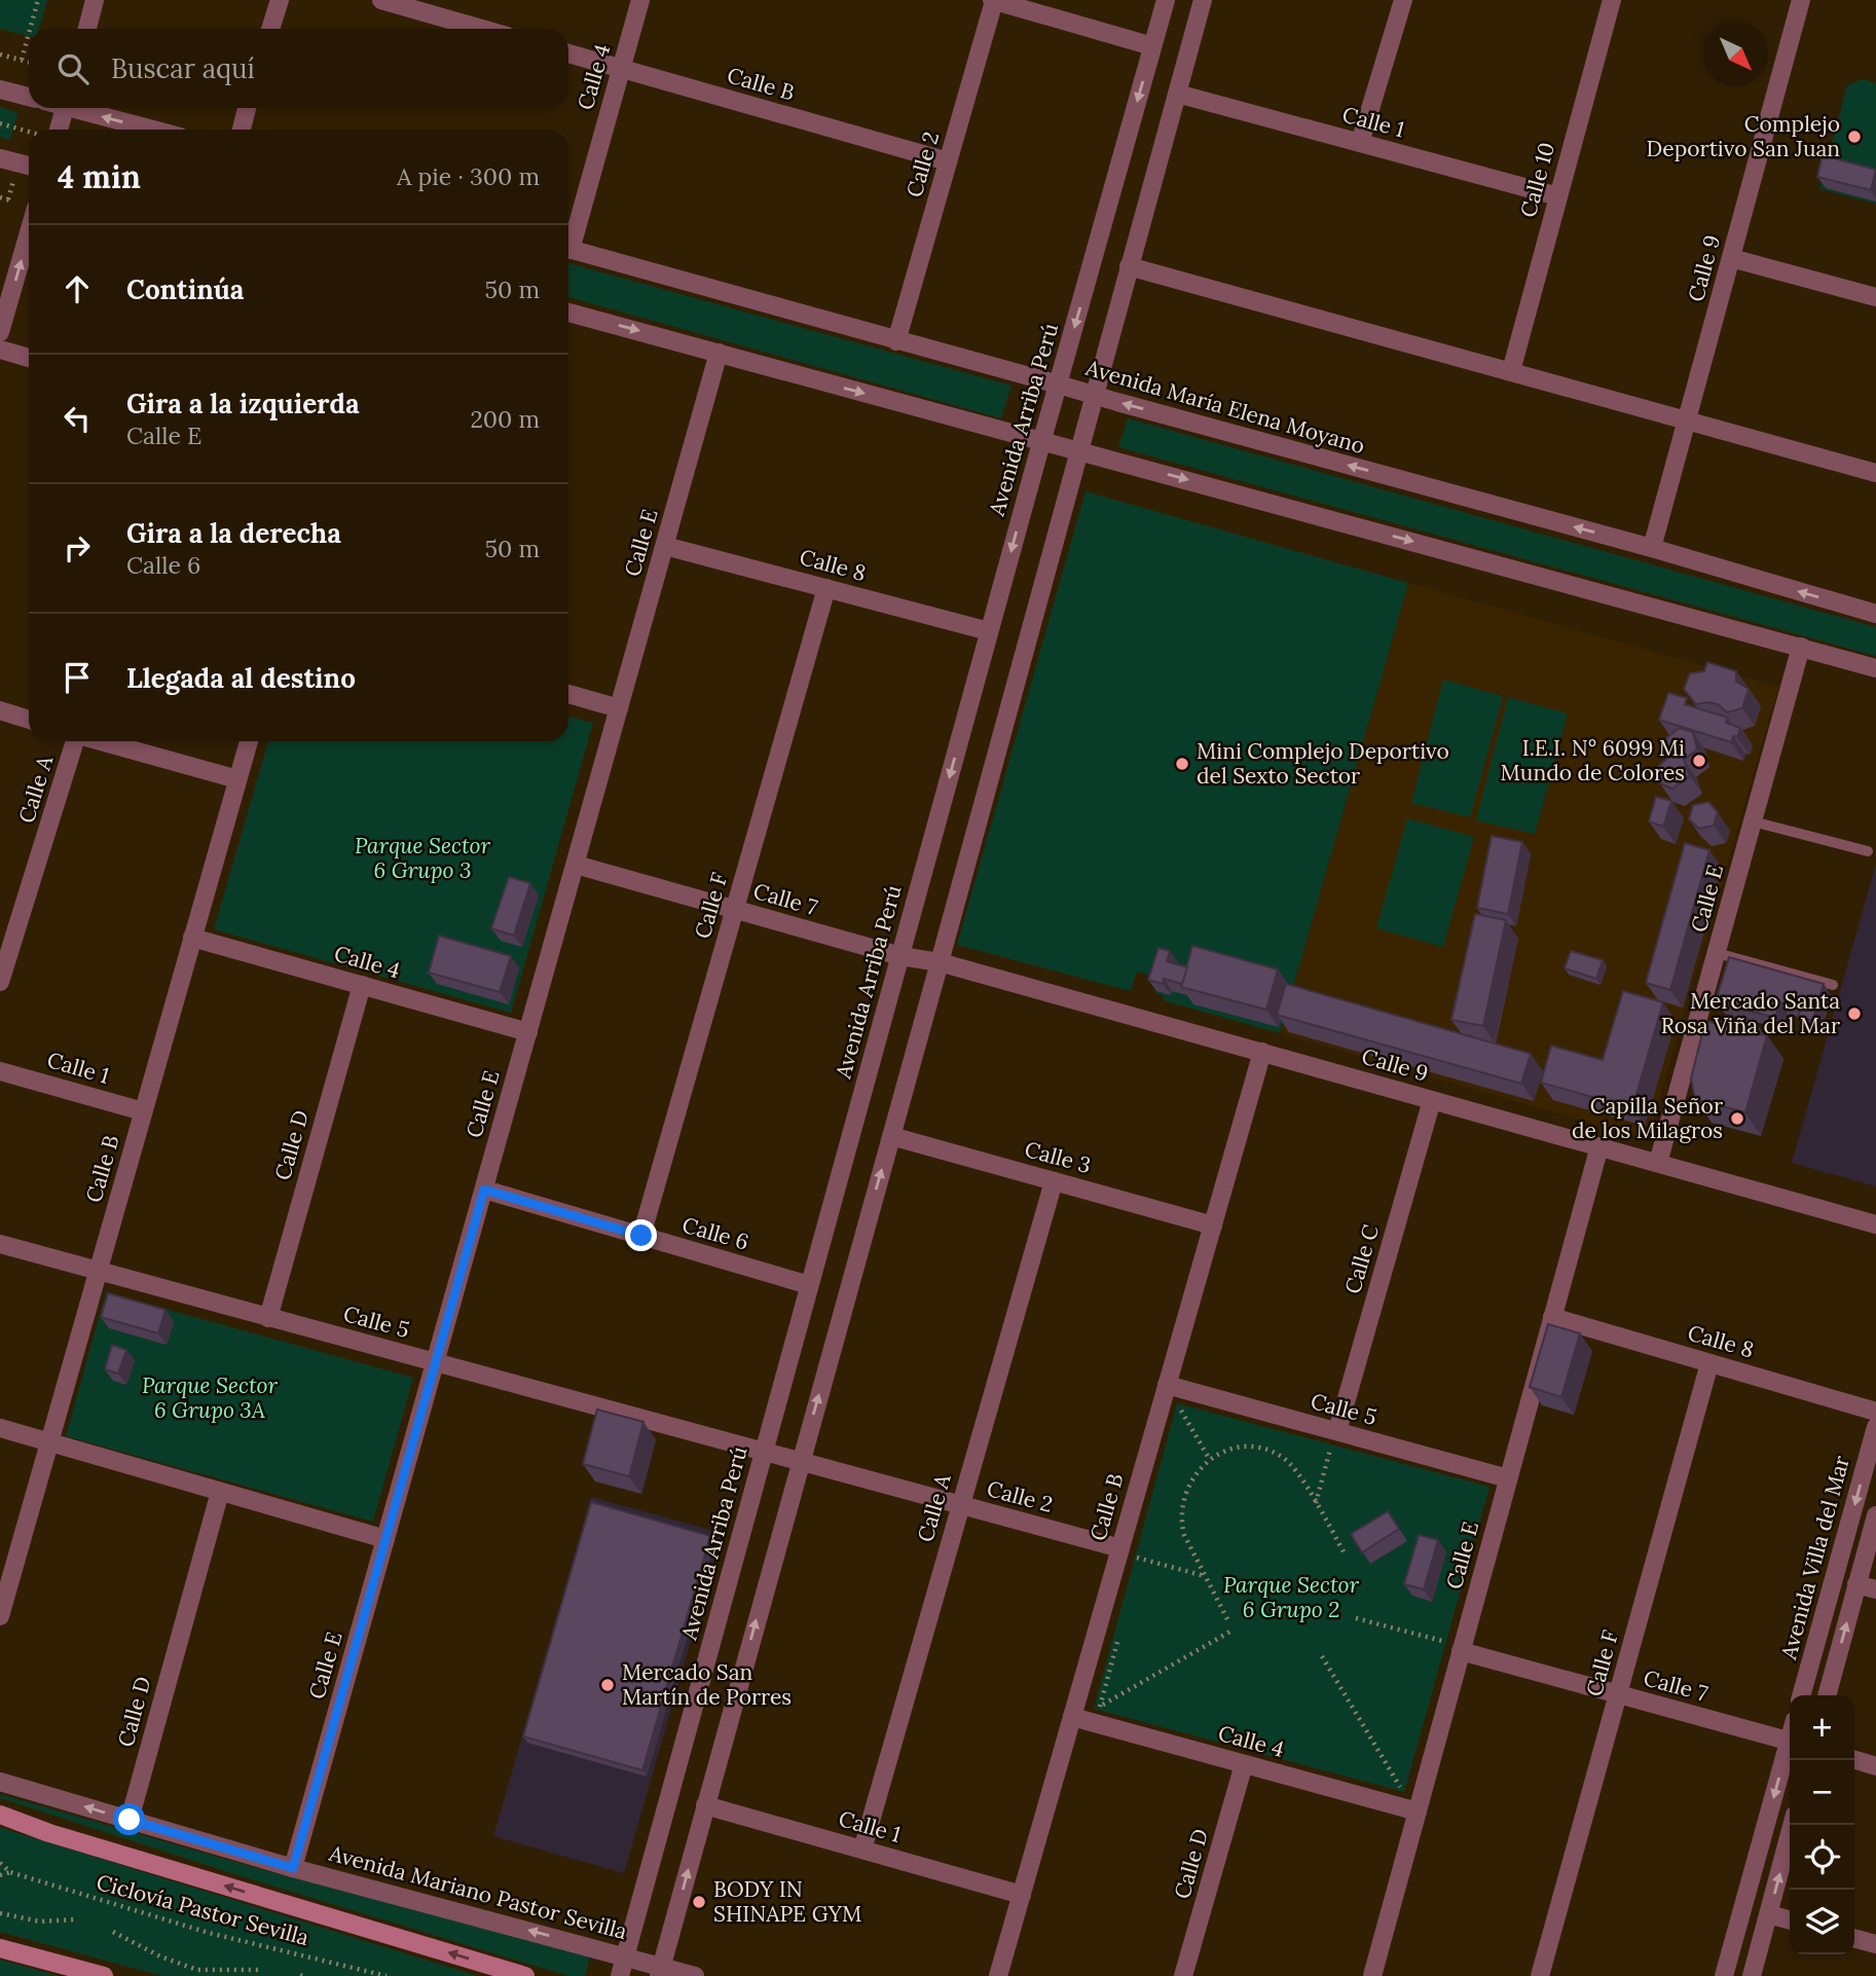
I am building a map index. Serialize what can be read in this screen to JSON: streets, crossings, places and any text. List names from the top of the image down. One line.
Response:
{"streets":{"street":["Calle 4","Calle B","Calle 1","Calle 2","Calle 10","Calle 9","Avenida María Elena Moyano","Avenida Arriba Perú","Calle E","Calle 8","Calle A","Calle 7","Calle F","Calle D","Calle 3","Calle 6","Calle C","Calle 5","Avenida Villa del Mar","Avenida Mariano Pastor Sevilla"],"path":["Ciclovía Pastor Sevilla"]},"crossings":[["Calle 4","Calle B"],["Calle 4","Calle E"],["Calle 4","Calle D"],["Calle B","Calle 1"],["Calle B","Calle 2"],["Calle B","Calle 9"],["Calle B","Calle 3"],["Calle B","Calle 5"],["Calle 1","Calle 10"],["Calle 1","Calle A"],["Calle 2","Avenida María Elena Moyano"],["Calle 2","Calle A"],["Calle 2","Calle 5"],["Calle 9","Avenida María Elena Moyano"],["Calle 9","Avenida Arriba Perú"],["Calle 9","Calle E"],["Calle 9","Calle 7"],["Calle 9","Calle C"],["Avenida María Elena Moyano","Avenida Arriba Perú"],["Avenida Arriba Perú","Calle 8"],["Avenida Arriba Perú","Calle 7"],["Avenida Arriba Perú","Calle 6"],["Avenida Arriba Perú","Calle 5"],["Avenida Arriba Perú","Avenida Mariano Pastor Sevilla"],["Calle E","Calle 8"],["Calle E","Calle 7"],["Calle E","Calle 6"],["Calle E","Calle 5"],["Calle E","Avenida Mariano Pastor Sevilla"],["Calle 8","Calle F"],["Calle A","Calle 3"],["Calle 7","Calle F"],["Calle F","Calle 6"],["Calle D","Calle 5"],["Calle D","Avenida Mariano Pastor Sevilla"],["Calle C","Calle 5"]],"one_way":["Avenida Mariano Pastor Sevilla"],"parks":["Parque Sector 6 Grupo 3","Parque Sector 6 Grupo 3A","Parque Sector 6 Grupo 2"],"places":["Complejo Deportivo San Juan","I.E.I. N° 6099 Mi Mundo de Colores","Mini Complejo Deportivo del Sexto Sector","Mercado Santa Rosa Viña del Mar","Capilla Señor de los Milagros","Mercado San Martín de Porres","BODY IN SHINAPE GYM"],"north":"bottom right","page":{"search":"Buscar aquí","heading":["4 min","A pie · 300 m"],"list":[["Continúa","50 m"],["Gira a la izquierda","Calle E","200 m"],["Gira a la derecha","Calle 6","50 m"],"Llegada al destino"],"map_buttons":["+","−"]}}
